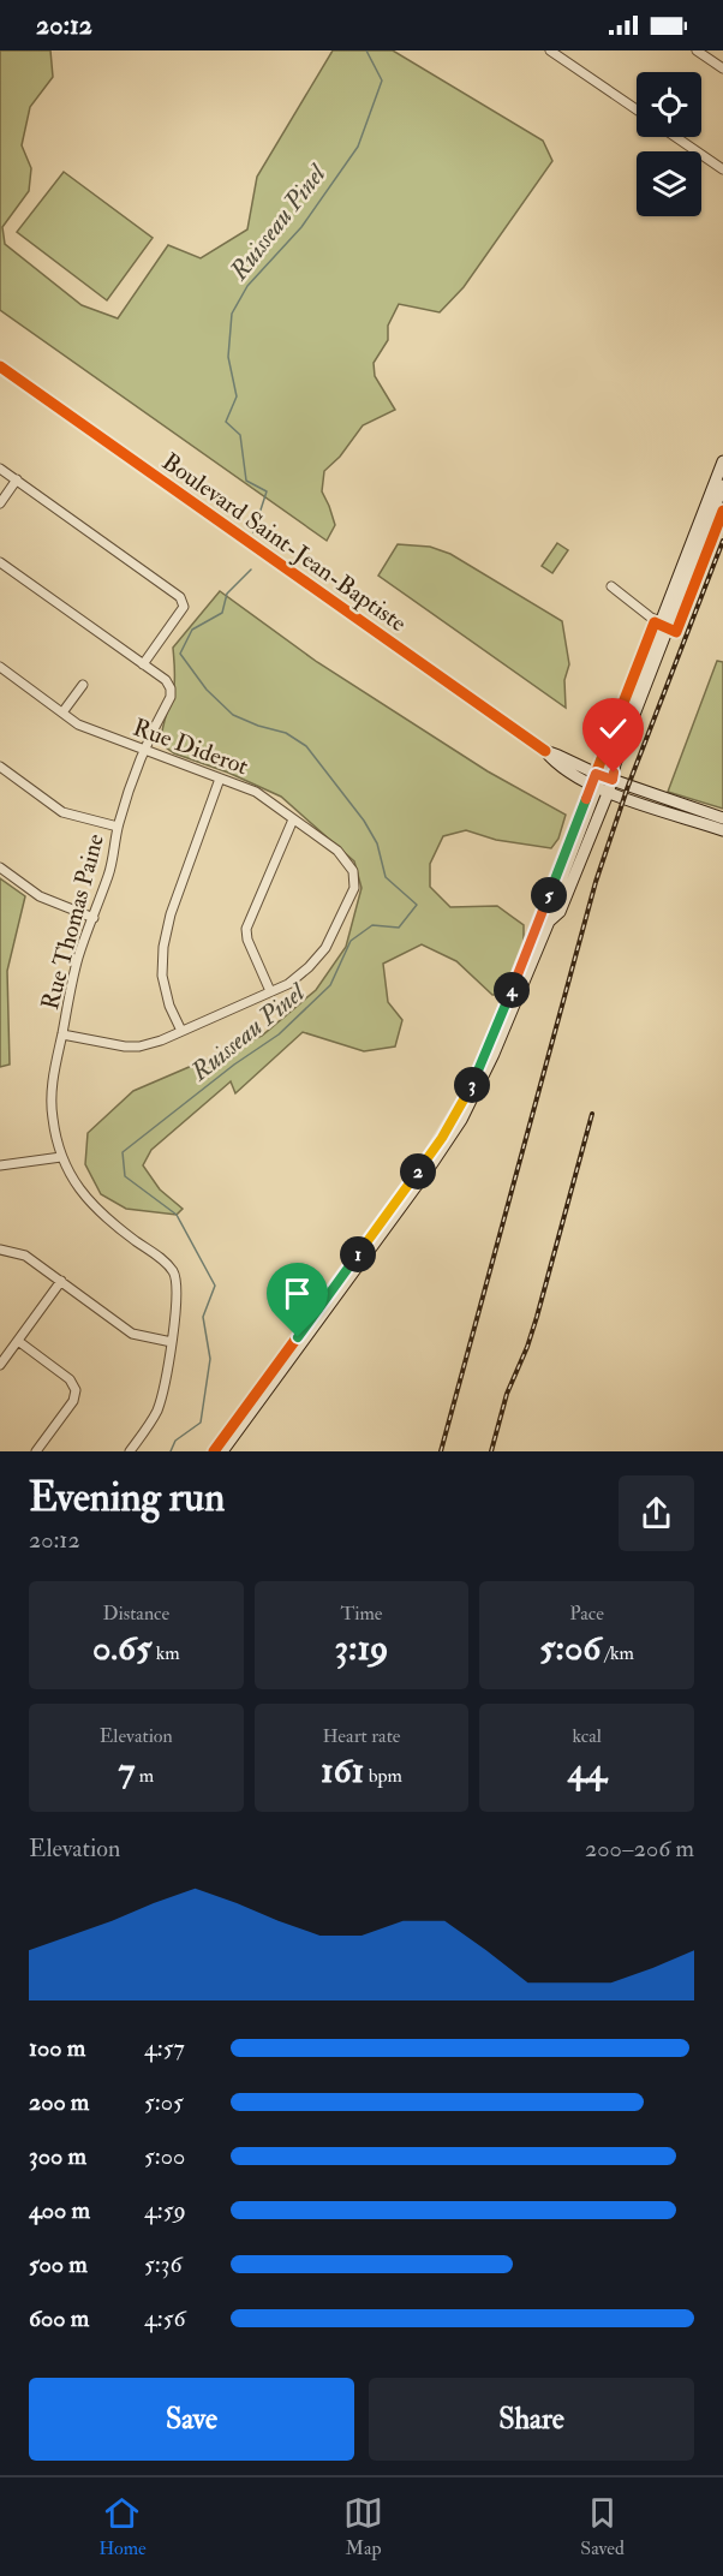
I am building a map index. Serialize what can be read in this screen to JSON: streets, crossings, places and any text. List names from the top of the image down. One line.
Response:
{"streets":{"street":["Boulevard Saint-Jean-Baptiste","Rue Diderot","Rue Thomas Paine"]},"crossings":[["Rue Diderot","Rue Thomas Paine"]],"water":["Ruisseau Pinel"],"page":{"status":"20:12","pins":["5","4","3","2","1"],"heading":["Evening run","20:12"],"stats":[["Distance","0.65 km"],["Time","3:19"],["Pace","5:06 /km"],["Elevation","7 m"],["Heart rate","161 bpm"],["kcal","44"]],"chart":["Elevation","200–206 m"],"list":[{"name":"100 m","note":"4:57"},{"name":"200 m","note":"5:05"},{"name":"300 m","note":"5:00"},{"name":"400 m","note":"4:59"},{"name":"500 m","note":"5:36"},{"name":"600 m","note":"4:56"}],"buttons":["Save","Share"],"tabs":["Home","Map","Saved"]}}
